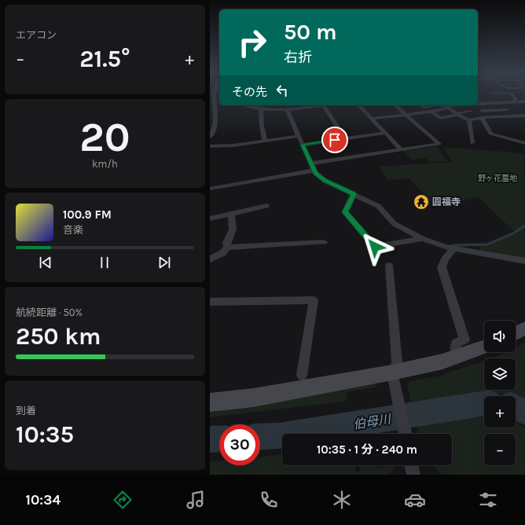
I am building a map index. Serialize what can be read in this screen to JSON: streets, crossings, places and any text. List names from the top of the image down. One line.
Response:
{"water":["伯母川"],"parks":["野ヶ花墓地"],"places":{"temple":["圓福寺"]},"page":{"tile":["エアコン",["20","km/h"],["航続距離 · 50%","250 km"],["到着","10:35"]],"turn":["50 m","右折"],"heat":["−","21.5°","+"],"then":"その先","song":["100.9 FM","音楽"],"map_buttons":["+","−"],"limit":"30","trip":"10:35 · 1 分 · 240 m","tabs":"10:34"}}
